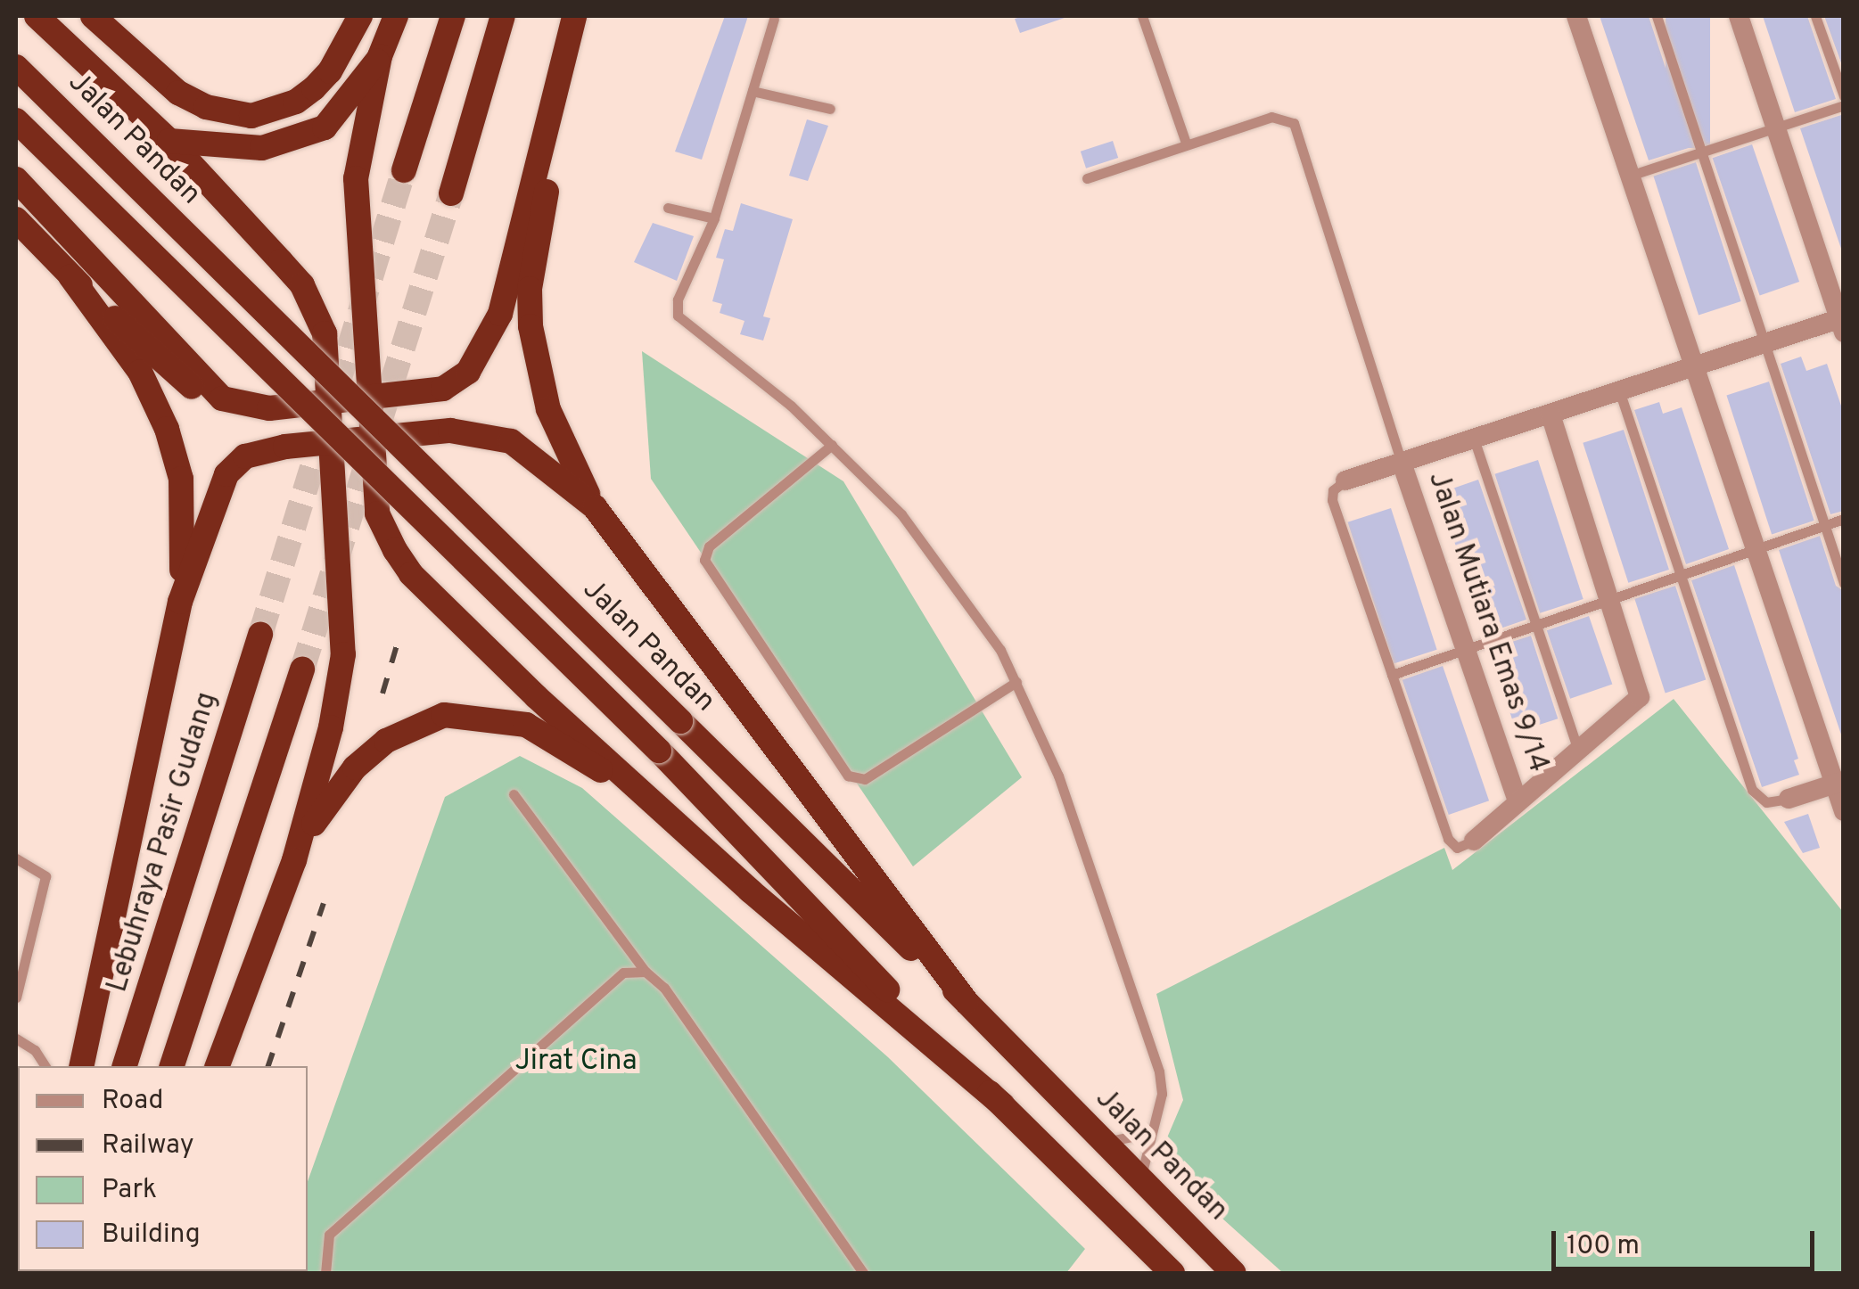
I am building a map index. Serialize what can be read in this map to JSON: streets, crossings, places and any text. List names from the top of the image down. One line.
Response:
{"streets":{"highway":["Jalan Pandan","Lebuhraya Pasir Gudang"],"street":["Jalan Mutiara Emas 9/14"]},"parks":["Jirat Cina"],"legend":["Road","Railway","Park","Building"],"scale_bar":"100 m"}
